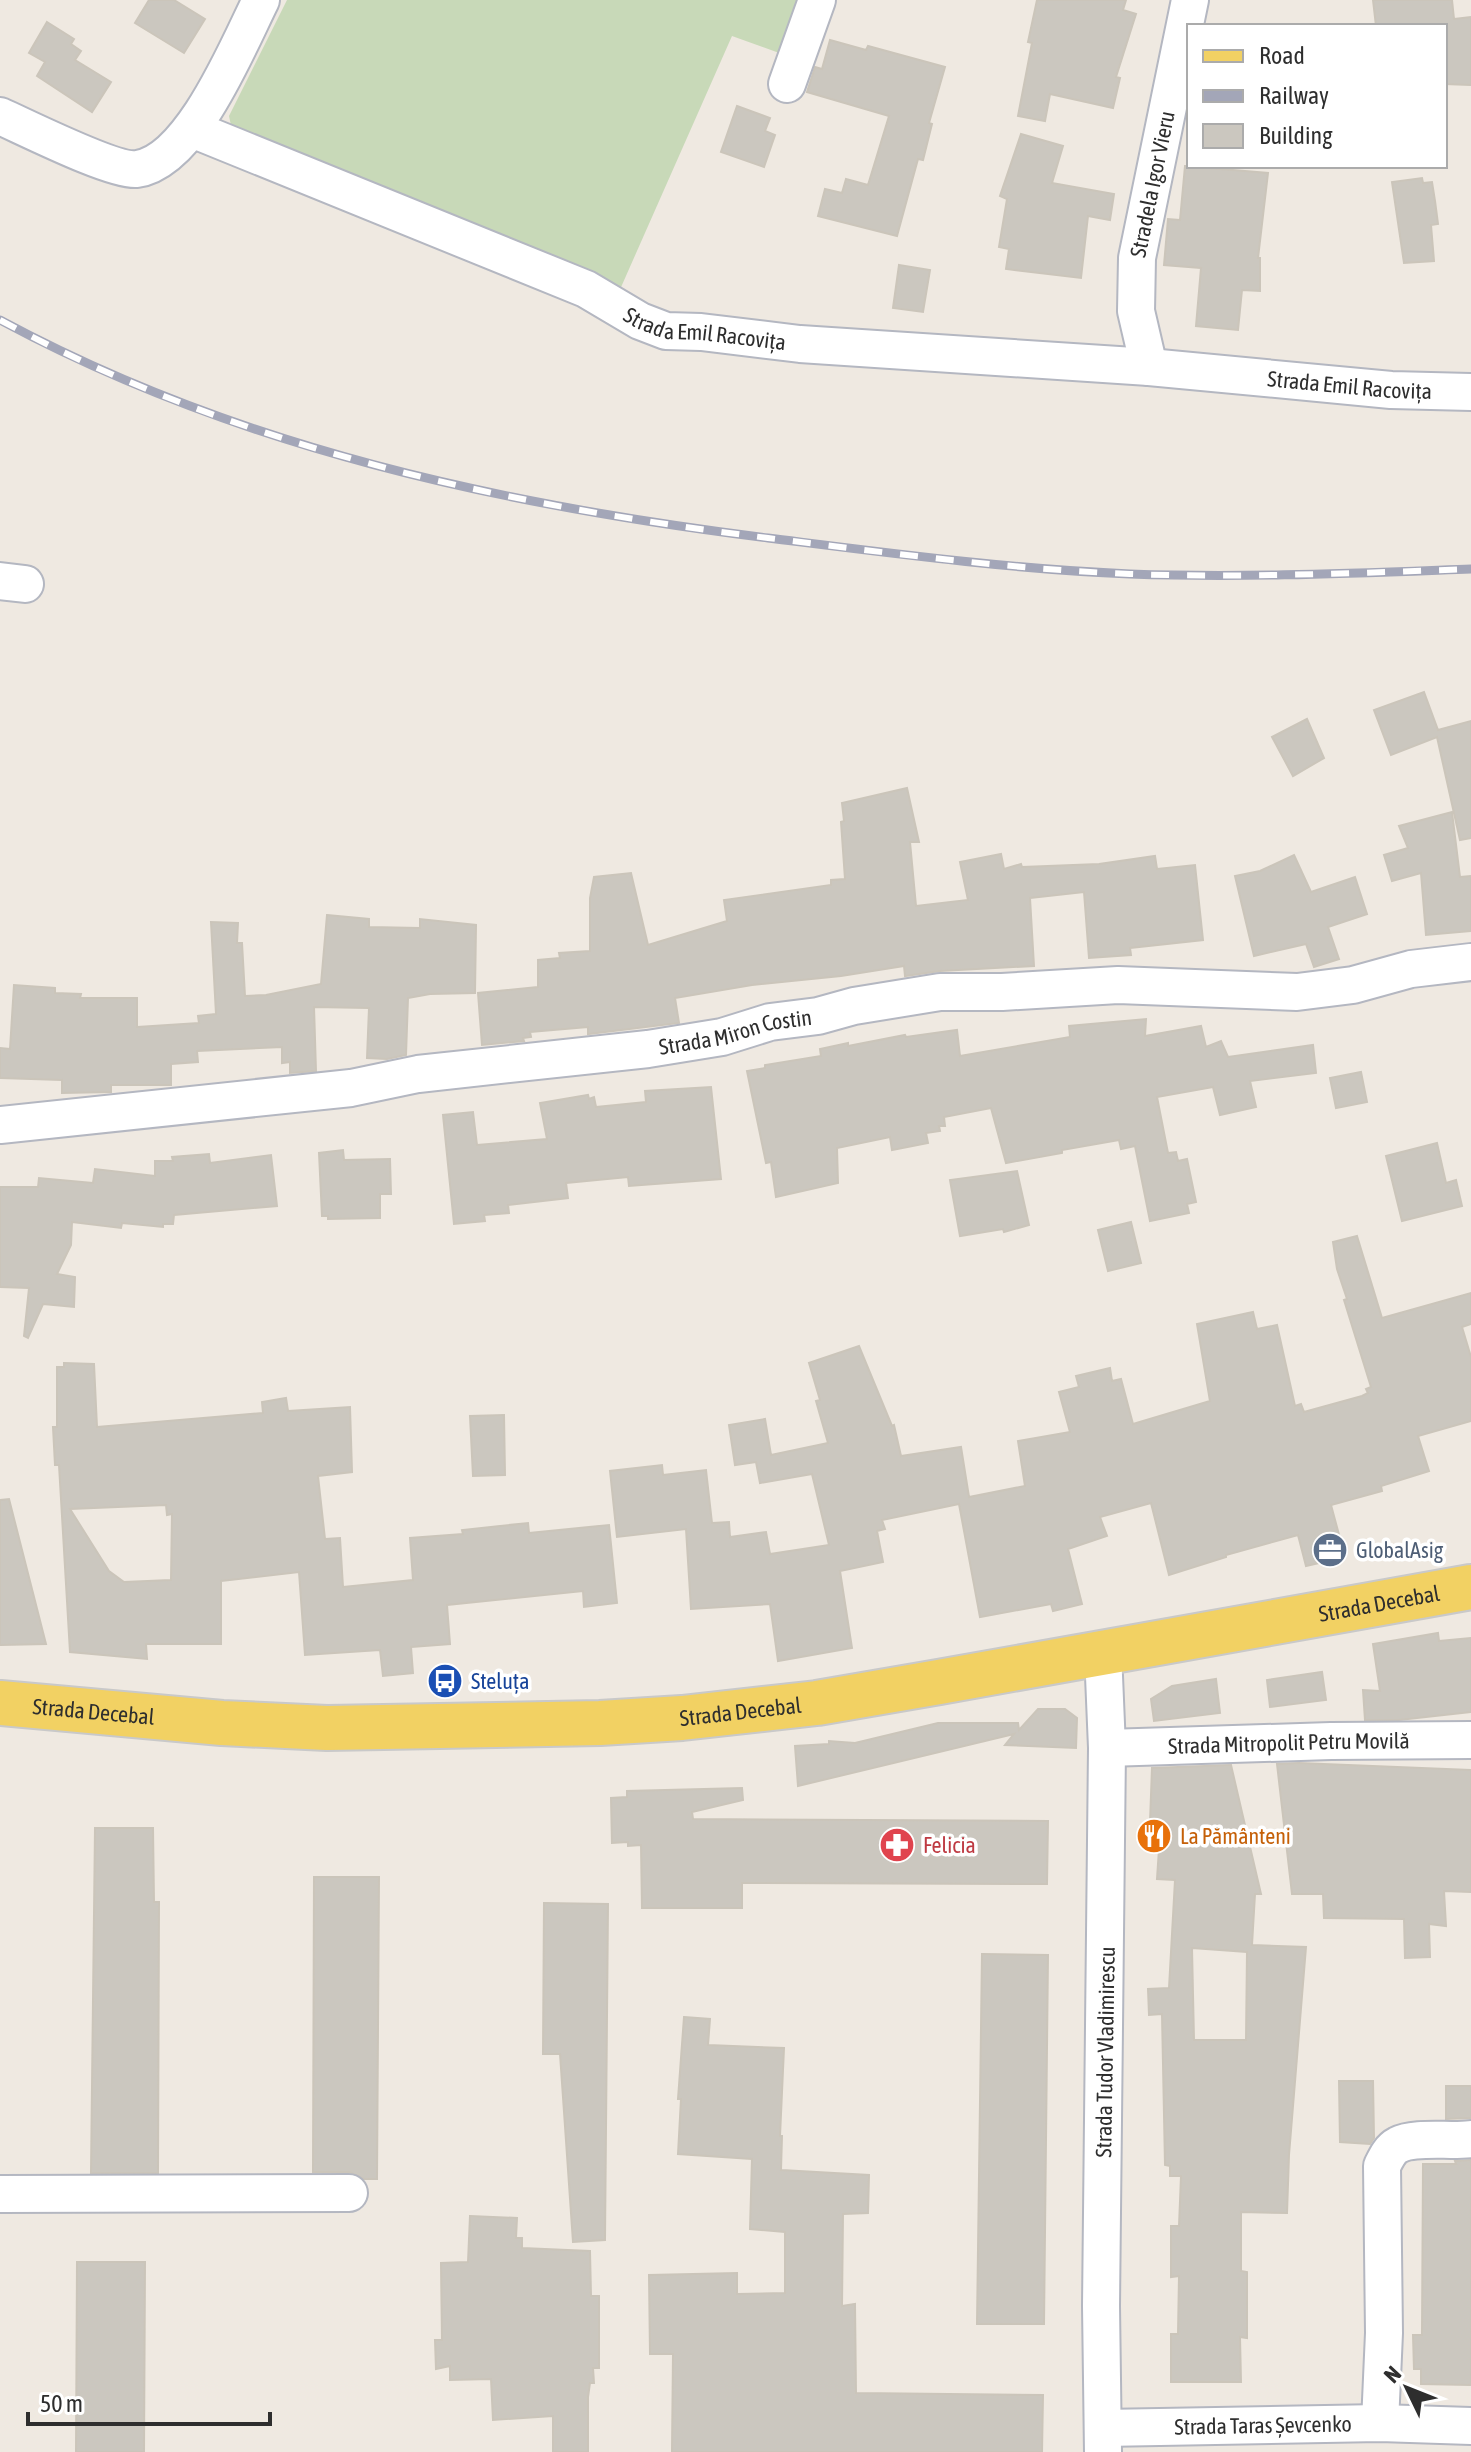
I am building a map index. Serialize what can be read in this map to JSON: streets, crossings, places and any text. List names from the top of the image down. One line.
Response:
{"streets":{"main road":["Strada Decebal"],"street":["Stradela Igor Vieru","Strada Emil Racovița","Strada Miron Costin","Strada Mitropolit Petru Movilă","Strada Tudor Vladimirescu","Strada Taras Șevcenko"]},"crossings":[["Stradela Igor Vieru","Strada Emil Racovița"],["Strada Decebal","Strada Tudor Vladimirescu"],["Strada Mitropolit Petru Movilă","Strada Tudor Vladimirescu"],["Strada Tudor Vladimirescu","Strada Taras Șevcenko"]],"places":{"office":["GlobalAsig"],"bus stop":["Steluța"],"restaurant":["La Pământeni"],"pharmacy":["Felicia"]},"legend":["Road","Railway","Building"],"scale_bar":"50 m","north":"top left"}
